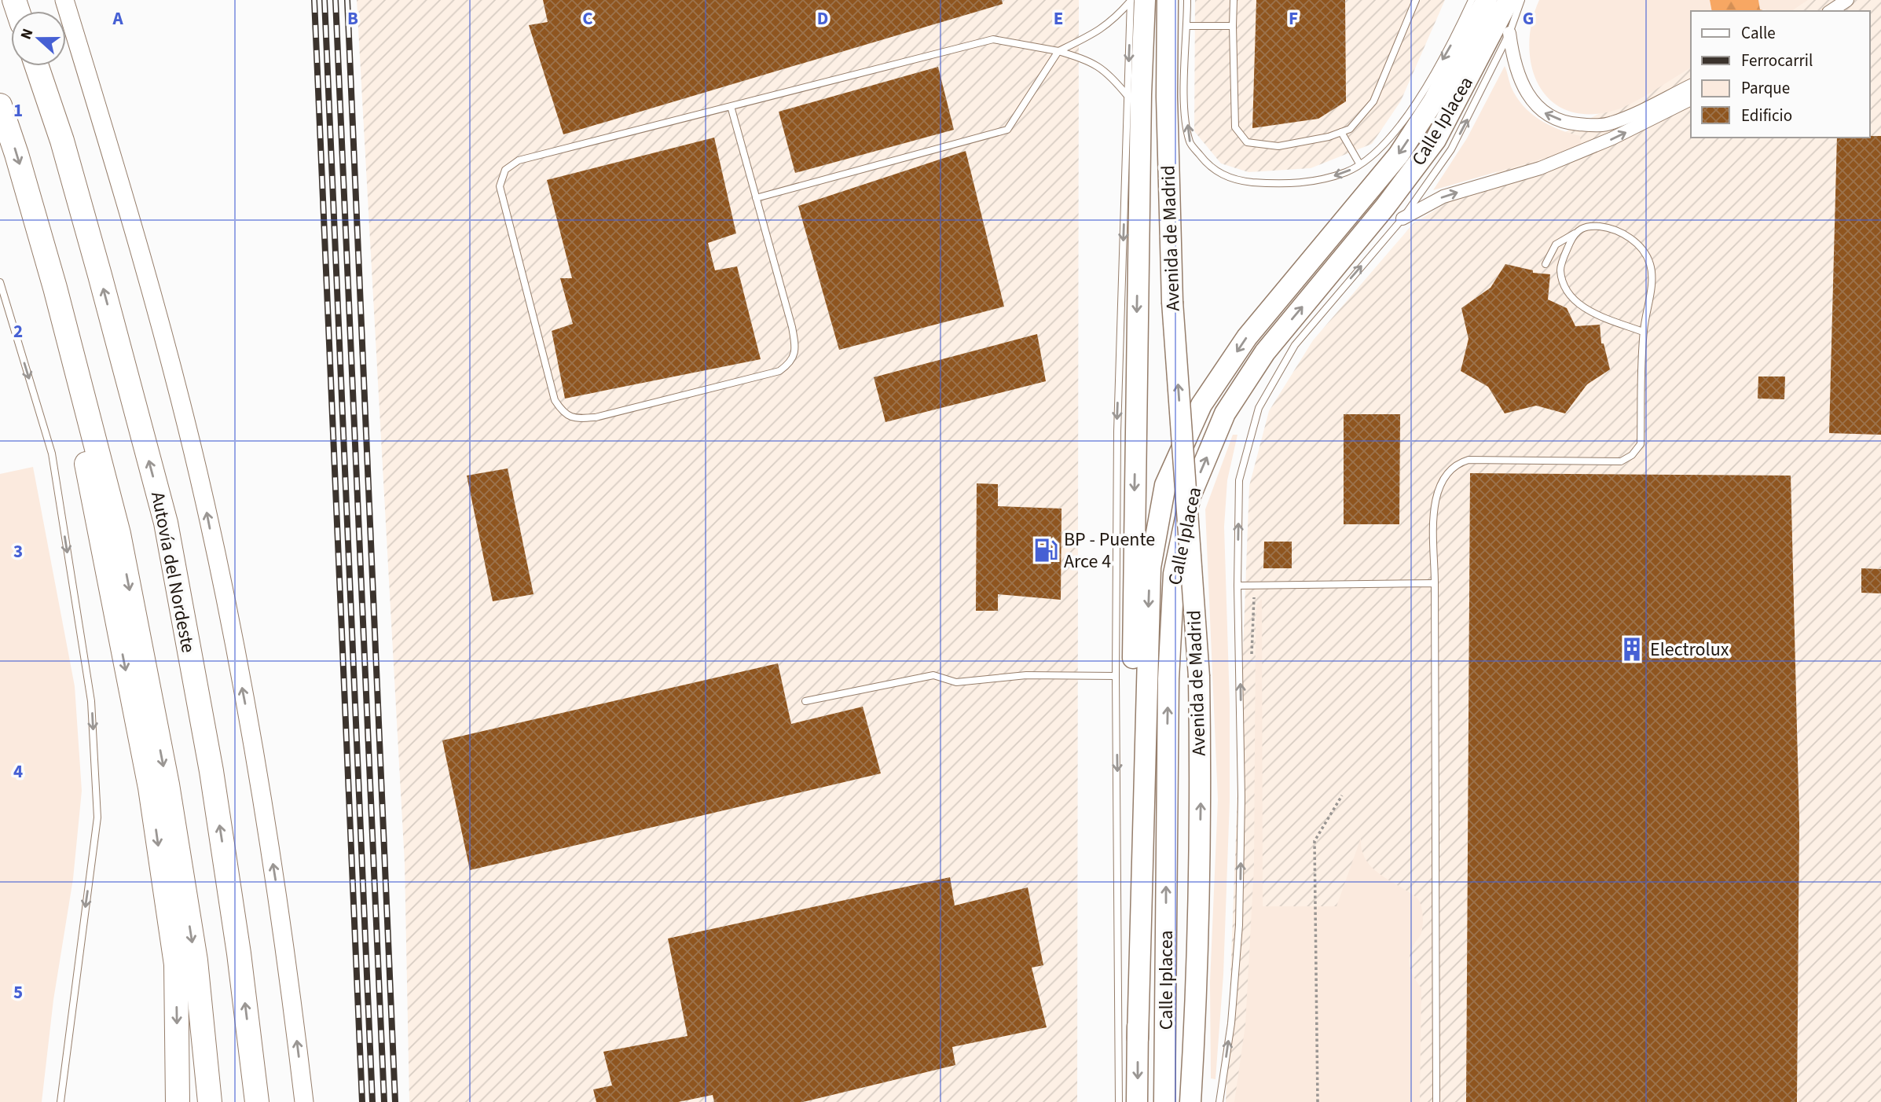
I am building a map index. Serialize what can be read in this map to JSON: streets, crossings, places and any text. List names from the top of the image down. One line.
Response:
{"streets":{"highway":["Autovía del Nordeste"],"main road":["Calle Iplacea","Avenida de Madrid"]},"crossings":[["Calle Iplacea","Avenida de Madrid"]],"places":{"fuel station":["BP - Puente Arce 4"],"building":["Electrolux"]},"legend":["Calle","Ferrocarril","Parque","Edificio"],"north":"left","grid":{"columns":["A","B","C","D","E","F","G"],"rows":["1","2","3","4","5"]}}
